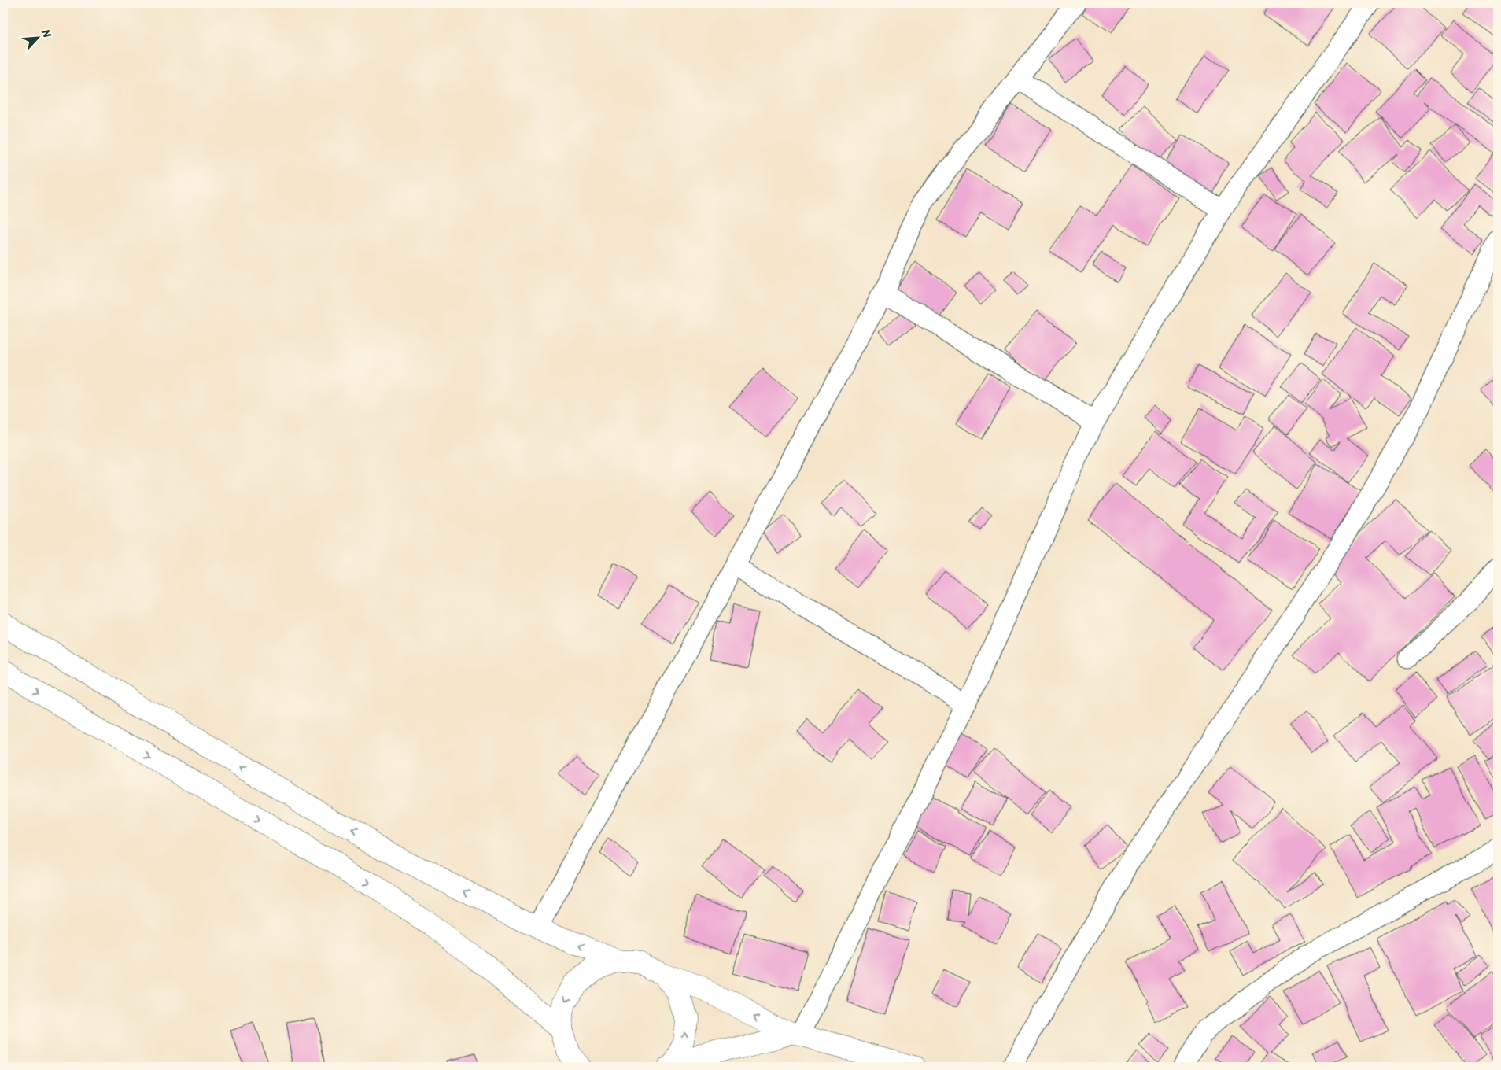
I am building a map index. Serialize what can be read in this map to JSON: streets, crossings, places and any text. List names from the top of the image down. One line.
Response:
{"north":"top right"}
